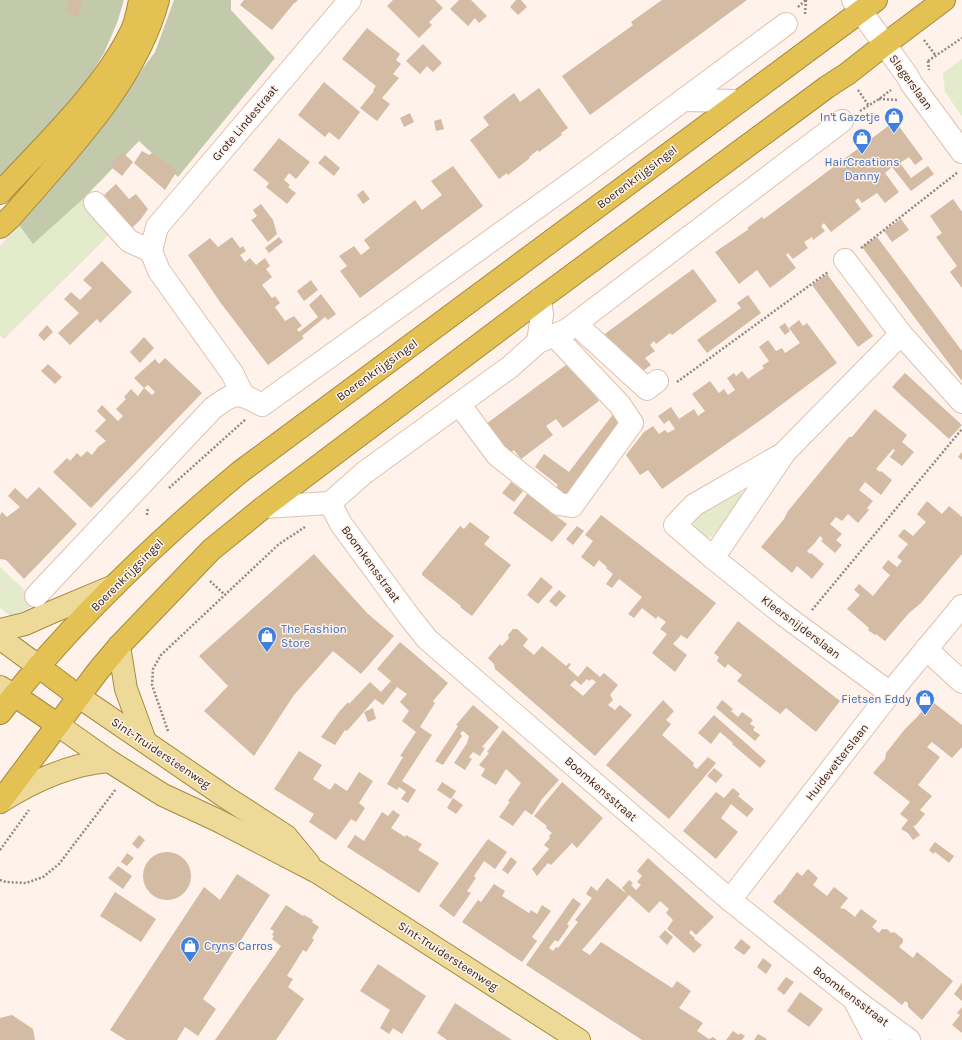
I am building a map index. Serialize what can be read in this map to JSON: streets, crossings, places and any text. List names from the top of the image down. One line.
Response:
{"streets":{"highway":["Boerenkrijgsingel","Sint-Truidersteenweg"],"street":["Slagerslaan","Grote Lindestraat","Boomkensstraat","Kleersnijderslaan","Huidevetterslaan"]},"crossings":[["Slagerslaan","Boerenkrijgsingel"],["Boerenkrijgsingel","Sint-Truidersteenweg"],["Boomkensstraat","Huidevetterslaan"],["Kleersnijderslaan","Huidevetterslaan"]],"places":{"shop":["In't Gazetje","HairCreations Danny","The Fashion Store","Fietsen Eddy","Cryns Carros"]}}
